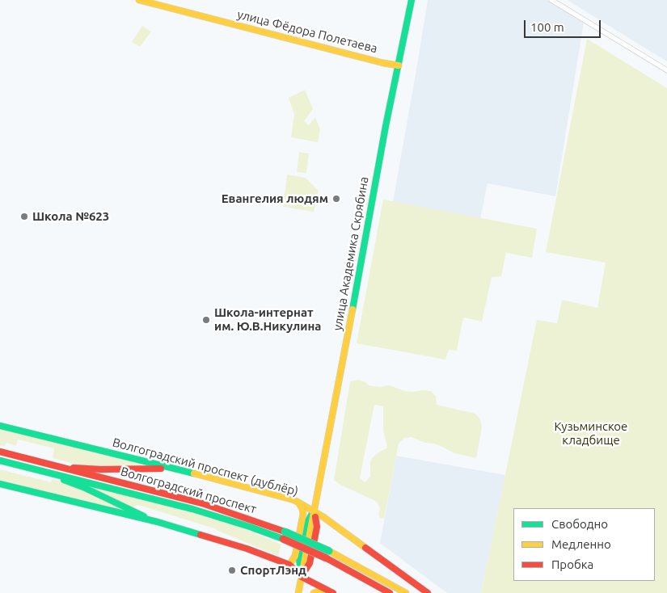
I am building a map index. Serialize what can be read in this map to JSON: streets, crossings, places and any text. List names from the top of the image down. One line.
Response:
{"streets":{"main road":["улица Фёдора Полетаева","улица Академика Скрябина","Волгоградский проспект (дублёр)","Волгоградский проспект"]},"crossings":[["улица Фёдора Полетаева","улица Академика Скрябина"],["улица Академика Скрябина","Волгоградский проспект (дублёр)"]],"parks":["Кузьминское кладбище"],"places":["Евангелия людям","Школа №623","Школа-интернат им. Ю.В.Никулина","СпортЛэнд"],"legend":["Свободно","Медленно","Пробка"],"scale_bar":"100 m"}
